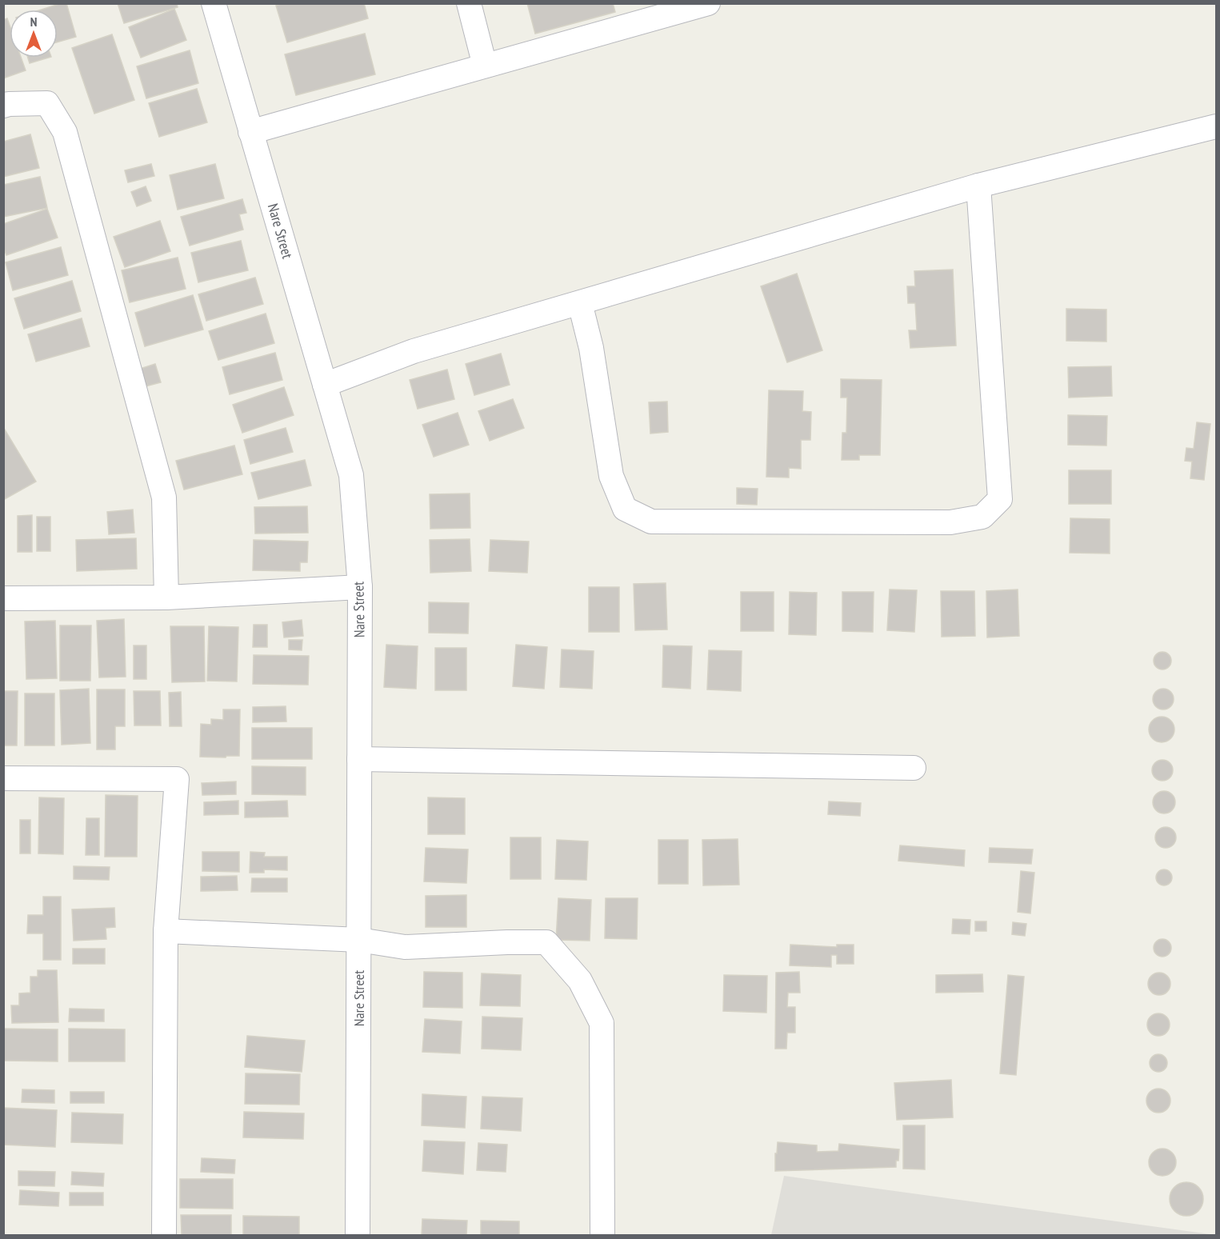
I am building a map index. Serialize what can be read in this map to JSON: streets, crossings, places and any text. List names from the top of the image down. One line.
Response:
{"streets":{"street":["Nare Street"]},"north":"top"}
